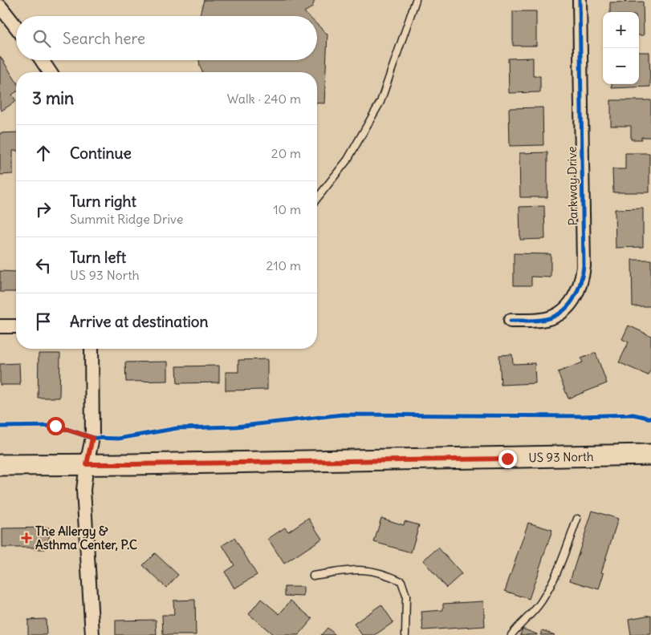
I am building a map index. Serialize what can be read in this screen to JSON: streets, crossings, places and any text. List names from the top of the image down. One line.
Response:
{"streets":{"main road":["US 93 North"],"street":["Parkway Drive"]},"places":{"health":["The Allergy & Asthma Center, P.C"]},"page":{"map_buttons":["+","−"],"search":"Search here","heading":["3 min","Walk · 240 m"],"list":[["Continue","20 m"],["Turn right","Summit Ridge Drive","10 m"],["Turn left","US 93 North","210 m"],"Arrive at destination"]}}
